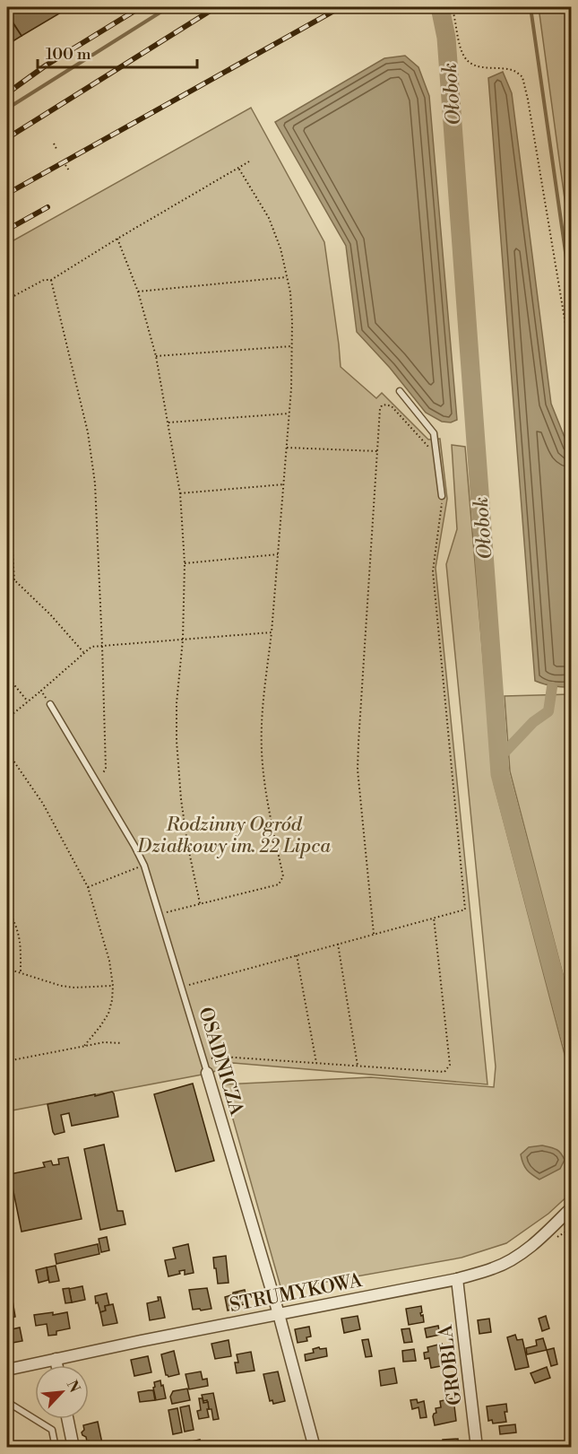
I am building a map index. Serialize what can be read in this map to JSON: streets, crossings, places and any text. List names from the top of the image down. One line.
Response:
{"streets":{"street":["OSADNICZA","STRUMYKOWA","GROBLA"]},"crossings":[["OSADNICZA","STRUMYKOWA"],["STRUMYKOWA","GROBLA"]],"water":["Ołobok"],"parks":["Rodzinny Ogród Działkowy im. 22 Lipca"],"scale_bar":"100 m","north":"top right"}
